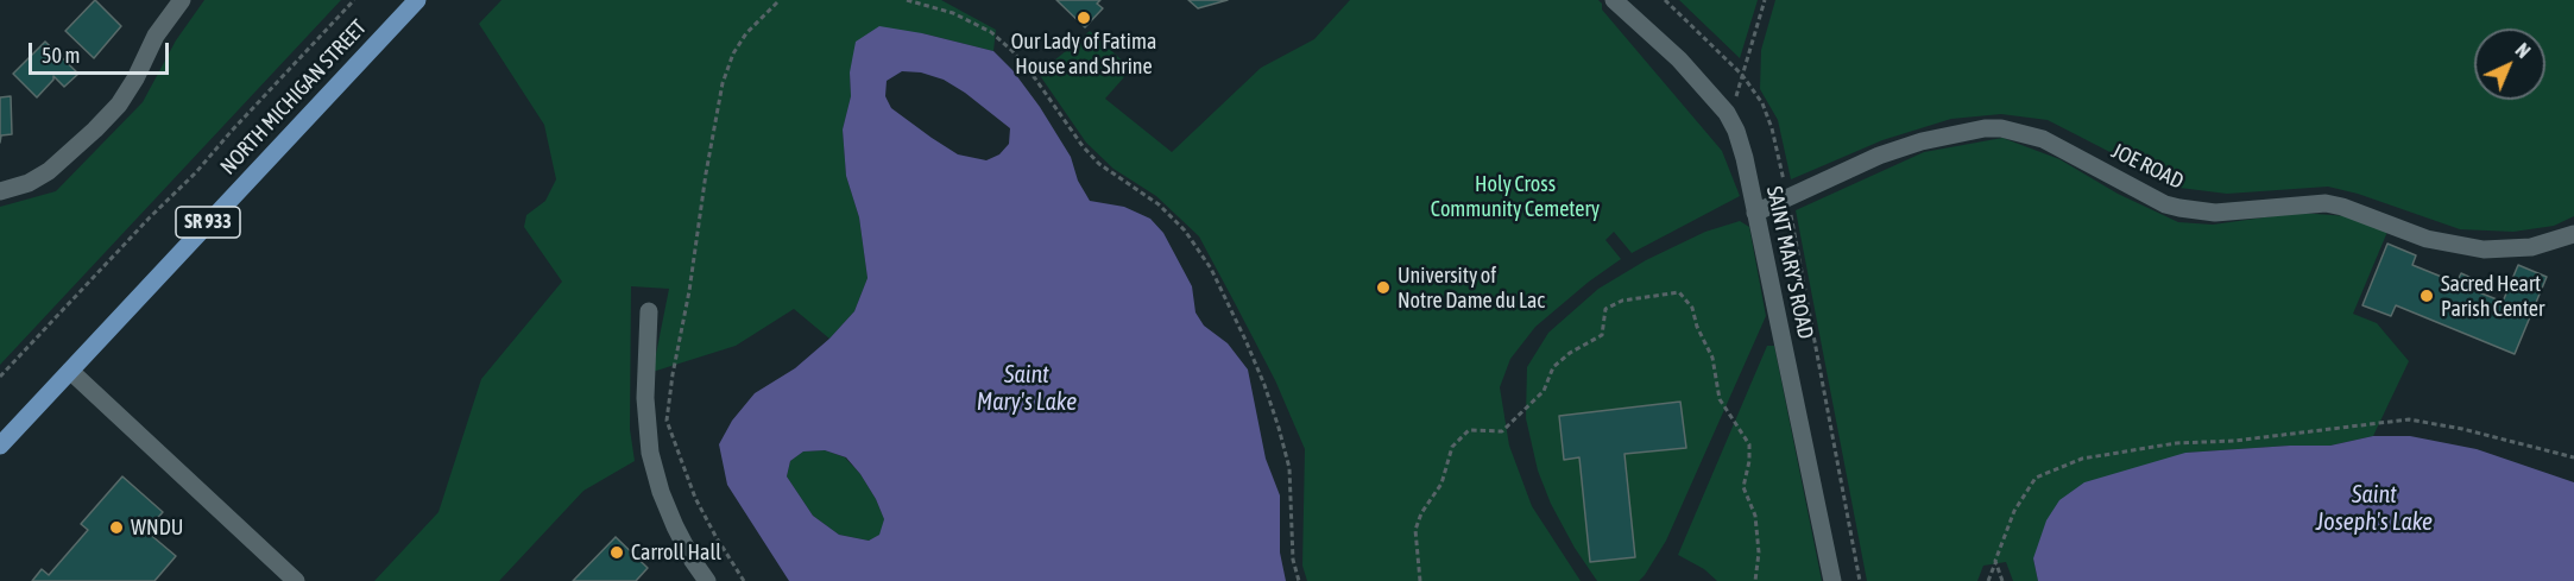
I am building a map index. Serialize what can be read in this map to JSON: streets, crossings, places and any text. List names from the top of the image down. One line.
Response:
{"streets":{"main road":["NORTH MICHIGAN STREET","SR 933"],"street":["JOE ROAD","SAINT MARY'S ROAD"]},"crossings":[["JOE ROAD","SAINT MARY'S ROAD"]],"water":["Saint Mary's Lake","Saint Joseph's Lake"],"parks":["Holy Cross Community Cemetery"],"places":["Our Lady of Fatima House and Shrine","University of Notre Dame du Lac","Sacred Heart Parish Center","WNDU","Carroll Hall"],"scale_bar":"50 m","north":"top right"}
